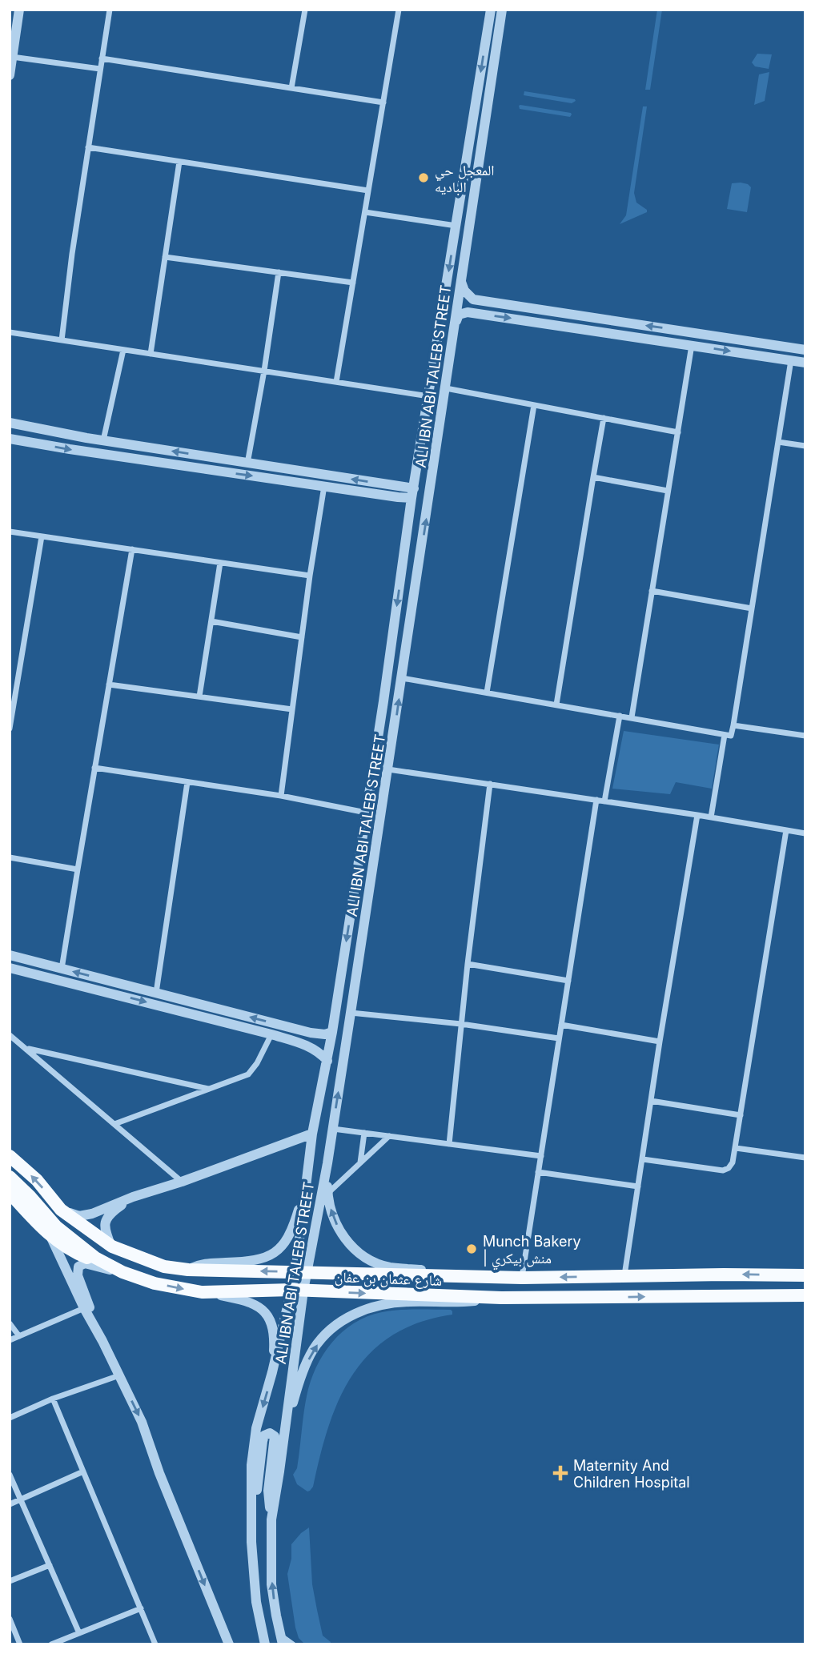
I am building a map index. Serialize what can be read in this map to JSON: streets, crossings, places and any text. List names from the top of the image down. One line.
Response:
{"streets":{"main road":["شارع عثمان بن عفان"],"street":["ALI IBN ABI TALEB STREET"]},"crossings":[["ALI IBN ABI TALEB STREET","شارع عثمان بن عفان"]],"places":{"other":["المعجل حي الباديه","Munch Bakery | منش بيكري"],"health":["Maternity And Children Hospital"]}}
